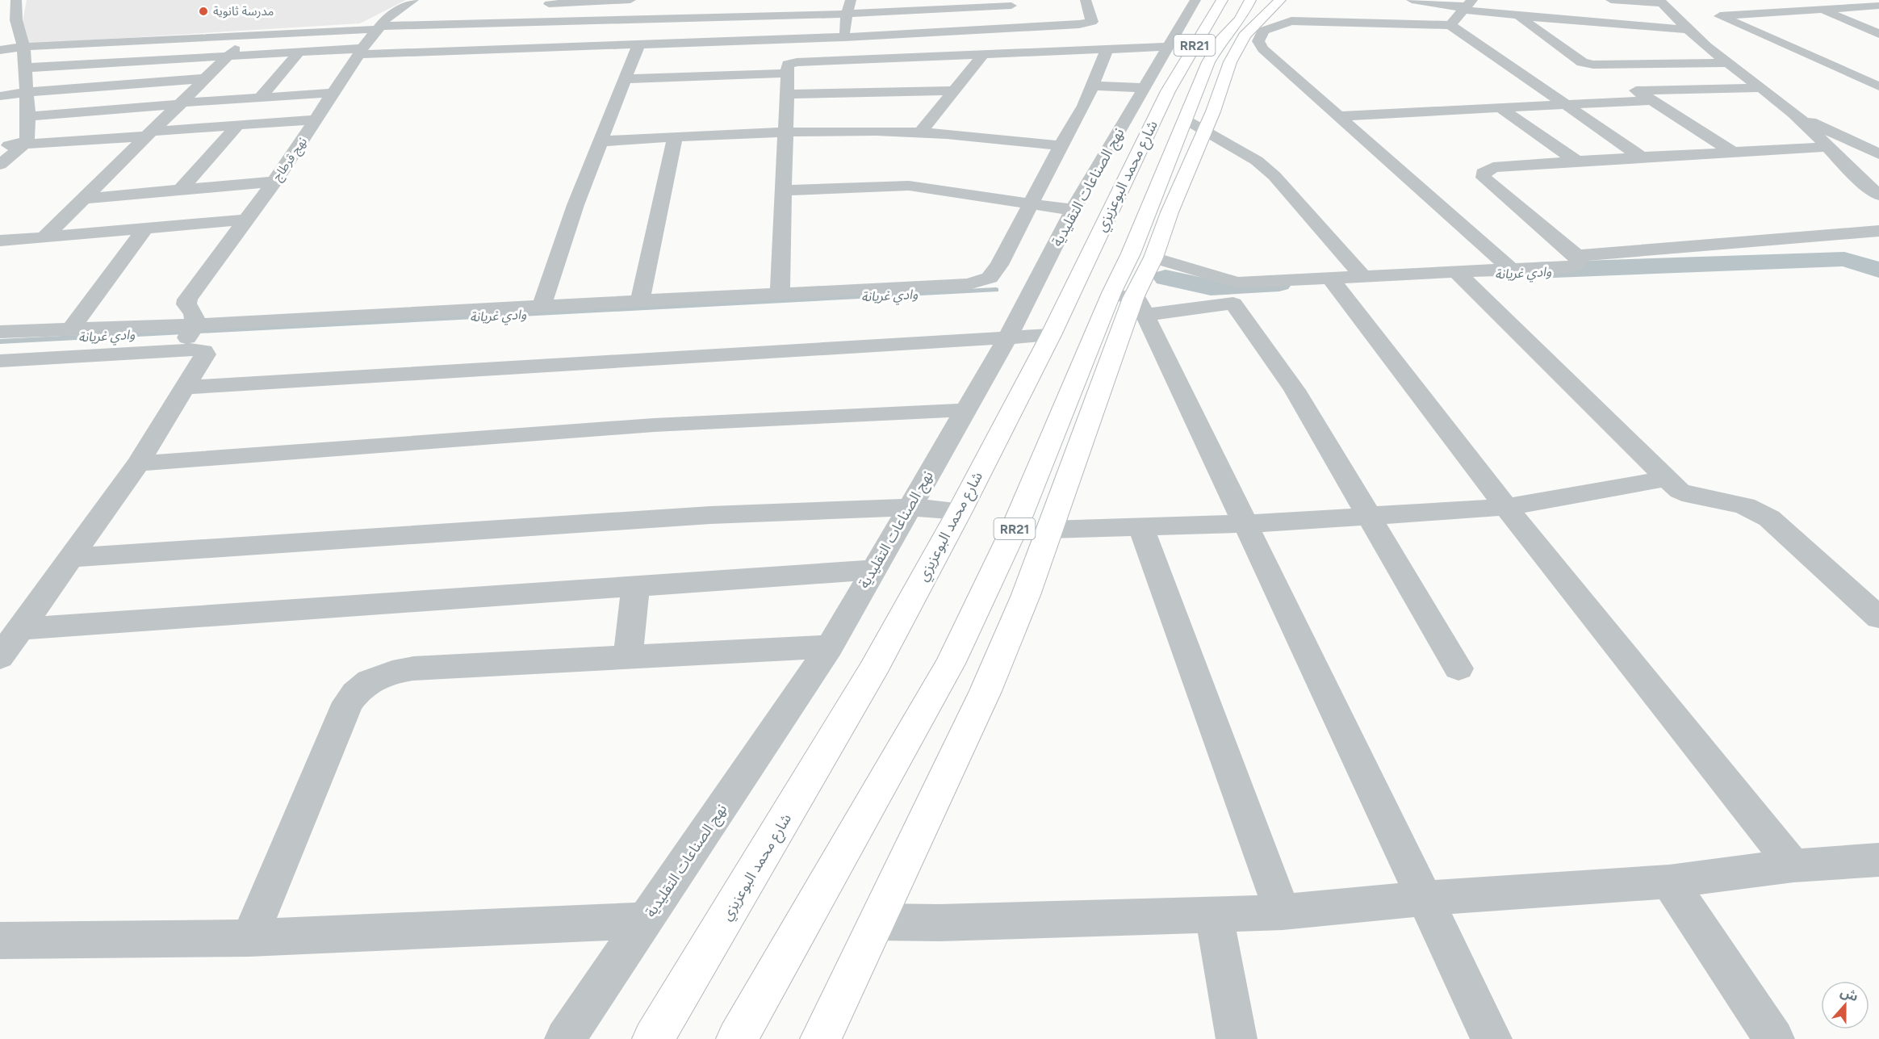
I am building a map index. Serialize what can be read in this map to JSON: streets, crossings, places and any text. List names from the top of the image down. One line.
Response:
{"streets":{"main road":["RR21","شارع محمد البوعزيزي"],"street":["نهج قرطاج","نهج الصناعات التقليدية"]},"water":["وادي غريانة"],"places":["مدرسة ثانوية"],"north":"top"}
